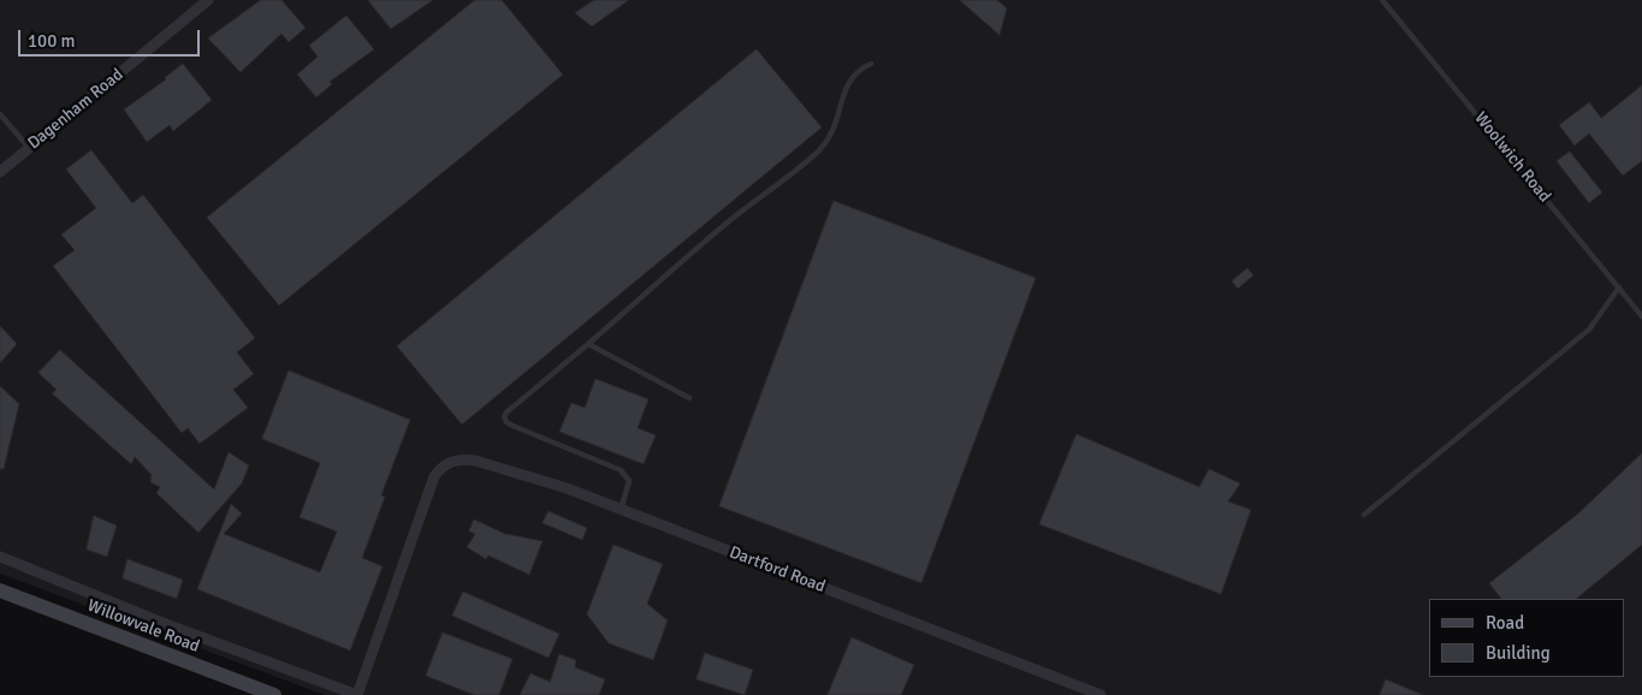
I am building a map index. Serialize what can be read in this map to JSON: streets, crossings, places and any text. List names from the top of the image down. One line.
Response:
{"streets":{"main road":["Willowvale Road"],"street":["Dagenham Road","Dartford Road"],"lane":["Woolwich Road"]},"legend":["Road","Building"],"scale_bar":"100 m"}
